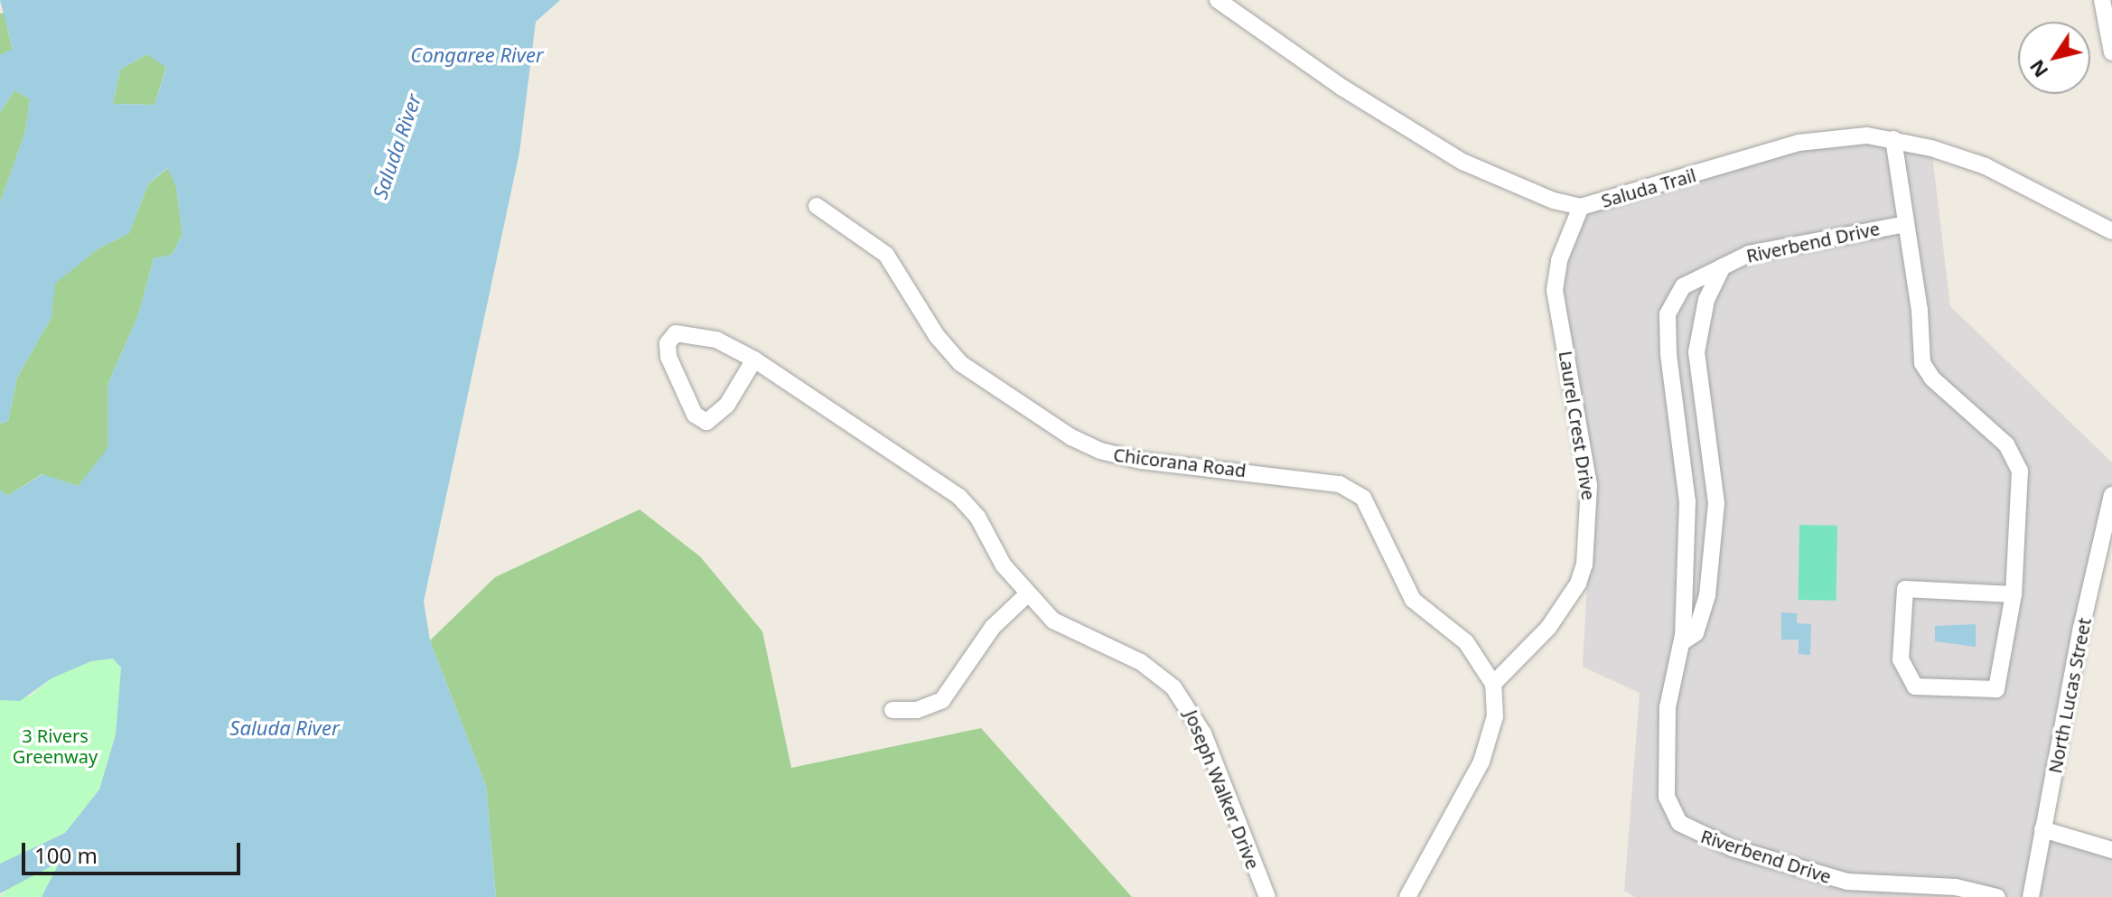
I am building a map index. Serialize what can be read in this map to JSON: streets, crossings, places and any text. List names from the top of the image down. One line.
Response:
{"streets":{"street":["Saluda Trail","Riverbend Drive","Laurel Crest Drive","Chicorana Road","North Lucas Street","Joseph Walker Drive"]},"crossings":[["Saluda Trail","Riverbend Drive"],["Saluda Trail","Laurel Crest Drive"],["Laurel Crest Drive","Chicorana Road"]],"water":["Congaree River","Saluda River"],"parks":["3 Rivers Greenway"],"scale_bar":"100 m","north":"bottom left"}
